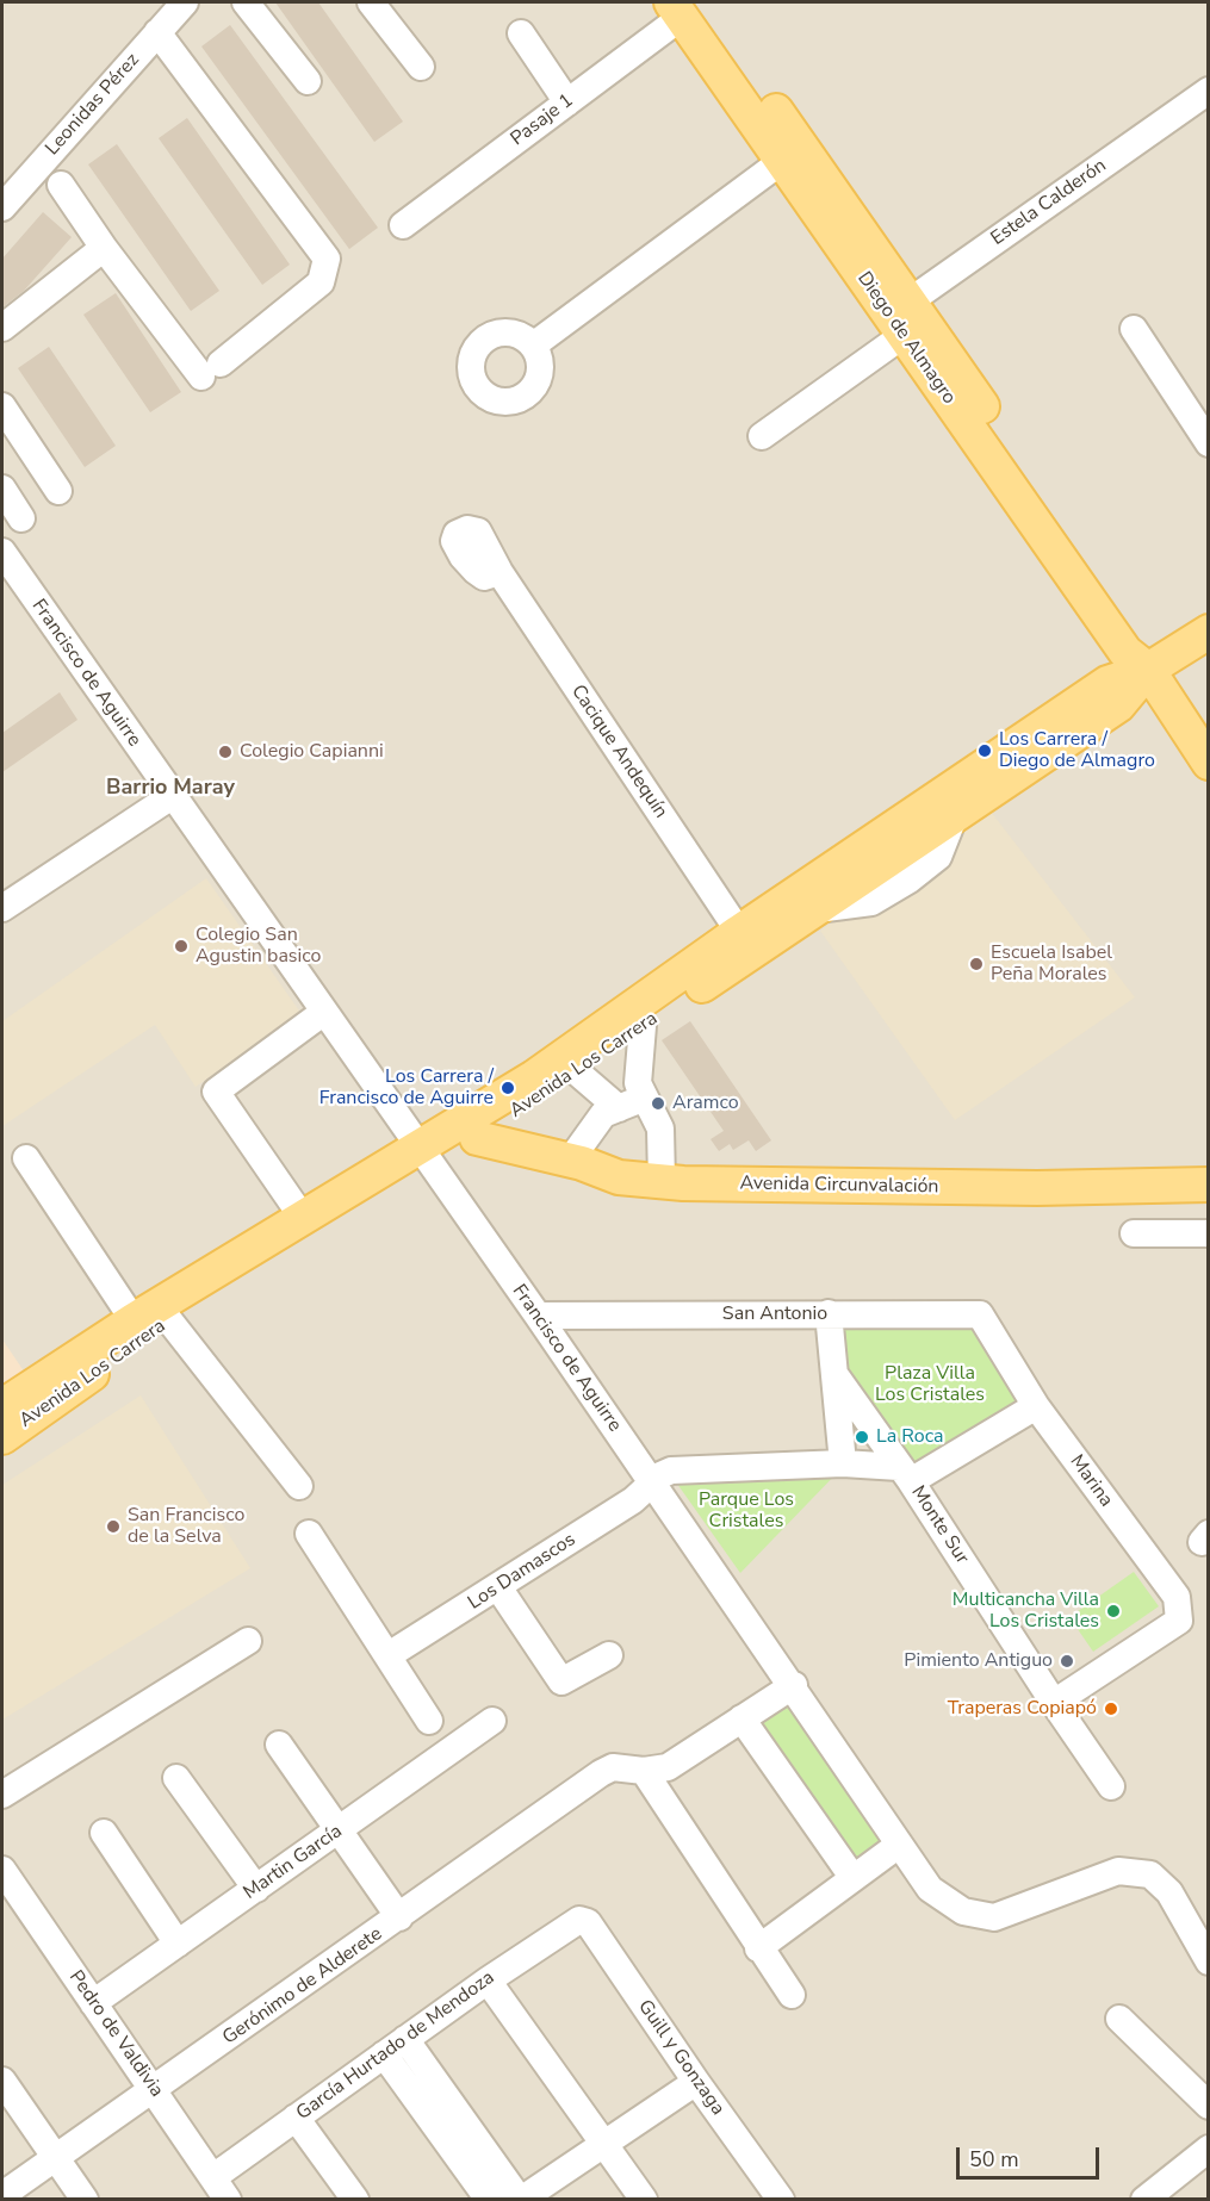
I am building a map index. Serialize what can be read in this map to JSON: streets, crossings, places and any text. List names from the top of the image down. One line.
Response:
{"streets":{"main road":["Diego de Almagro","Avenida Los Carrera","Avenida Circunvalación"],"street":["Leonidas Pérez","Pasaje 1","Estela Calderón","Francisco de Aguirre","Cacique Andequín","San Antonio","Marina","Monte Sur","Los Damascos","Martin García","Gerónimo de Alderete","Pedro de Valdivia","García Hurtado de Mendoza","Guill y Gonzaga"]},"crossings":[["Pasaje 1","Diego de Almagro"],["Estela Calderón","Diego de Almagro"],["Diego de Almagro","Avenida Los Carrera"],["Francisco de Aguirre","Avenida Los Carrera"],["Francisco de Aguirre","San Antonio"],["Francisco de Aguirre","Los Damascos"],["Cacique Andequín","Avenida Los Carrera"],["Avenida Los Carrera","Avenida Circunvalación"],["San Antonio","Marina"],["Marina","Monte Sur"],["Monte Sur","Los Damascos"],["Martin García","Pedro de Valdivia"],["Gerónimo de Alderete","Pedro de Valdivia"],["Pedro de Valdivia","García Hurtado de Mendoza"],["García Hurtado de Mendoza","Guill y Gonzaga"]],"districts":["Barrio Maray"],"parks":["Plaza Villa Los Cristales","Parque Los Cristales"],"places":["Los Carrera / Diego de Almagro","Colegio Capianni","Colegio San Agustin basico","Escuela Isabel Peña Morales","Los Carrera / Francisco de Aguirre","Aramco","La Roca","San Francisco de la Selva","Multicancha Villa Los Cristales","Pimiento Antiguo","Traperas Copiapó"],"scale_bar":"50 m"}
